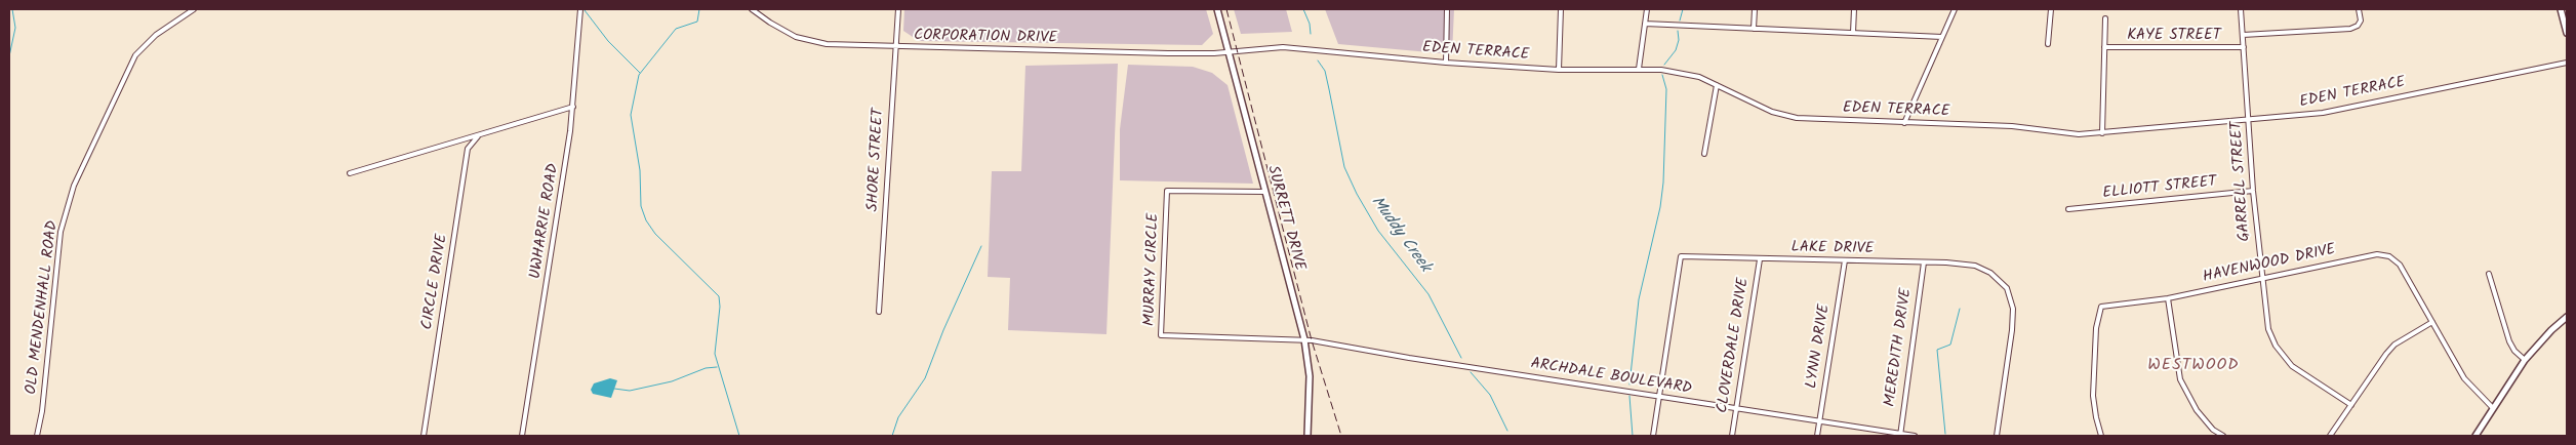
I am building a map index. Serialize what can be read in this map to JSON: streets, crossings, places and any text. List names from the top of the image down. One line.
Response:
{"streets":{"street":["KAYE STREET","CORPORATION DRIVE","EDEN TERRACE","SHORE STREET","GARRELL STREET","ELLIOTT STREET","SURRETT DRIVE","UWHARRIE ROAD","LAKE DRIVE","HAVENWOOD DRIVE","MURRAY CIRCLE","CIRCLE DRIVE","OLD MENDENHALL ROAD","CLOVERDALE DRIVE","LYNN DRIVE","MEREDITH DRIVE","ARCHDALE BOULEVARD"]},"crossings":[["KAYE STREET","GARRELL STREET"],["CORPORATION DRIVE","EDEN TERRACE"],["CORPORATION DRIVE","SHORE STREET"],["CORPORATION DRIVE","SURRETT DRIVE"],["EDEN TERRACE","GARRELL STREET"],["EDEN TERRACE","SURRETT DRIVE"],["GARRELL STREET","ELLIOTT STREET"],["GARRELL STREET","HAVENWOOD DRIVE"],["SURRETT DRIVE","MURRAY CIRCLE"],["SURRETT DRIVE","ARCHDALE BOULEVARD"],["LAKE DRIVE","CLOVERDALE DRIVE"],["LAKE DRIVE","LYNN DRIVE"],["LAKE DRIVE","MEREDITH DRIVE"],["LAKE DRIVE","ARCHDALE BOULEVARD"],["MURRAY CIRCLE","ARCHDALE BOULEVARD"],["CLOVERDALE DRIVE","ARCHDALE BOULEVARD"],["LYNN DRIVE","ARCHDALE BOULEVARD"],["MEREDITH DRIVE","ARCHDALE BOULEVARD"]],"districts":["WESTWOOD"],"water":["Muddy Creek"]}
